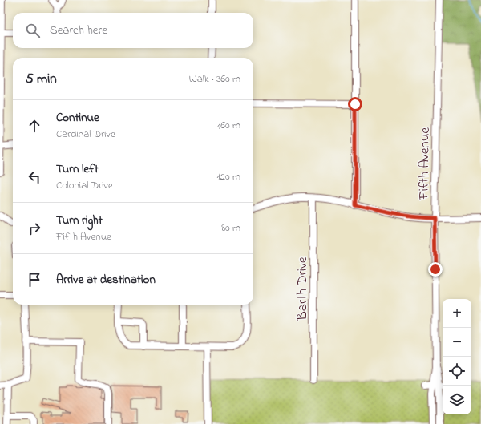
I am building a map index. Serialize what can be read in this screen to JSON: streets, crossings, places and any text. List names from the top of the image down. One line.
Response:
{"streets":{"street":["Fifth Avenue","Barth Drive"]},"page":{"search":"Search here","heading":["5 min","Walk · 360 m"],"list":[["Continue","Cardinal Drive","160 m"],["Turn left","Colonial Drive","120 m"],["Turn right","Fifth Avenue","80 m"],"Arrive at destination"],"map_buttons":["+","−"]}}
